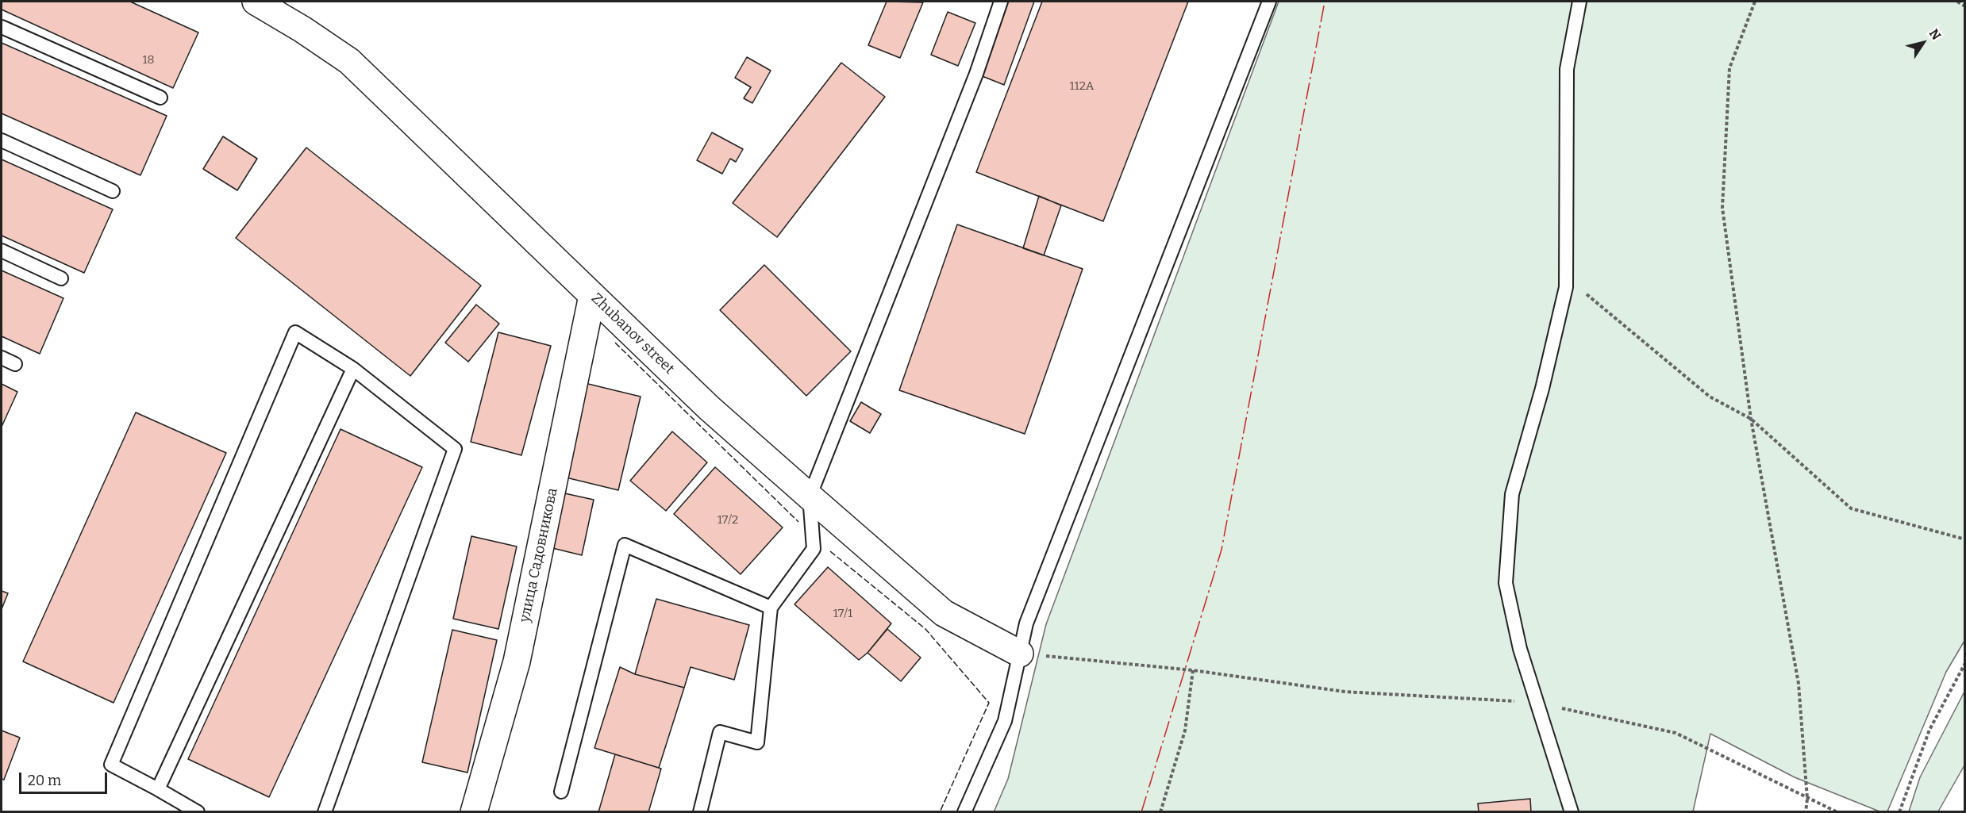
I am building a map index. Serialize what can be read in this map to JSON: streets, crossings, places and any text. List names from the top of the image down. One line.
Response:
{"streets":{"street":["Zhubanov street","улица Садовникова"]},"crossings":[["Zhubanov street","улица Садовникова"]],"house_numbers":["18","112А","17/2","17/1"],"scale_bar":"20 m","north":"top right"}
